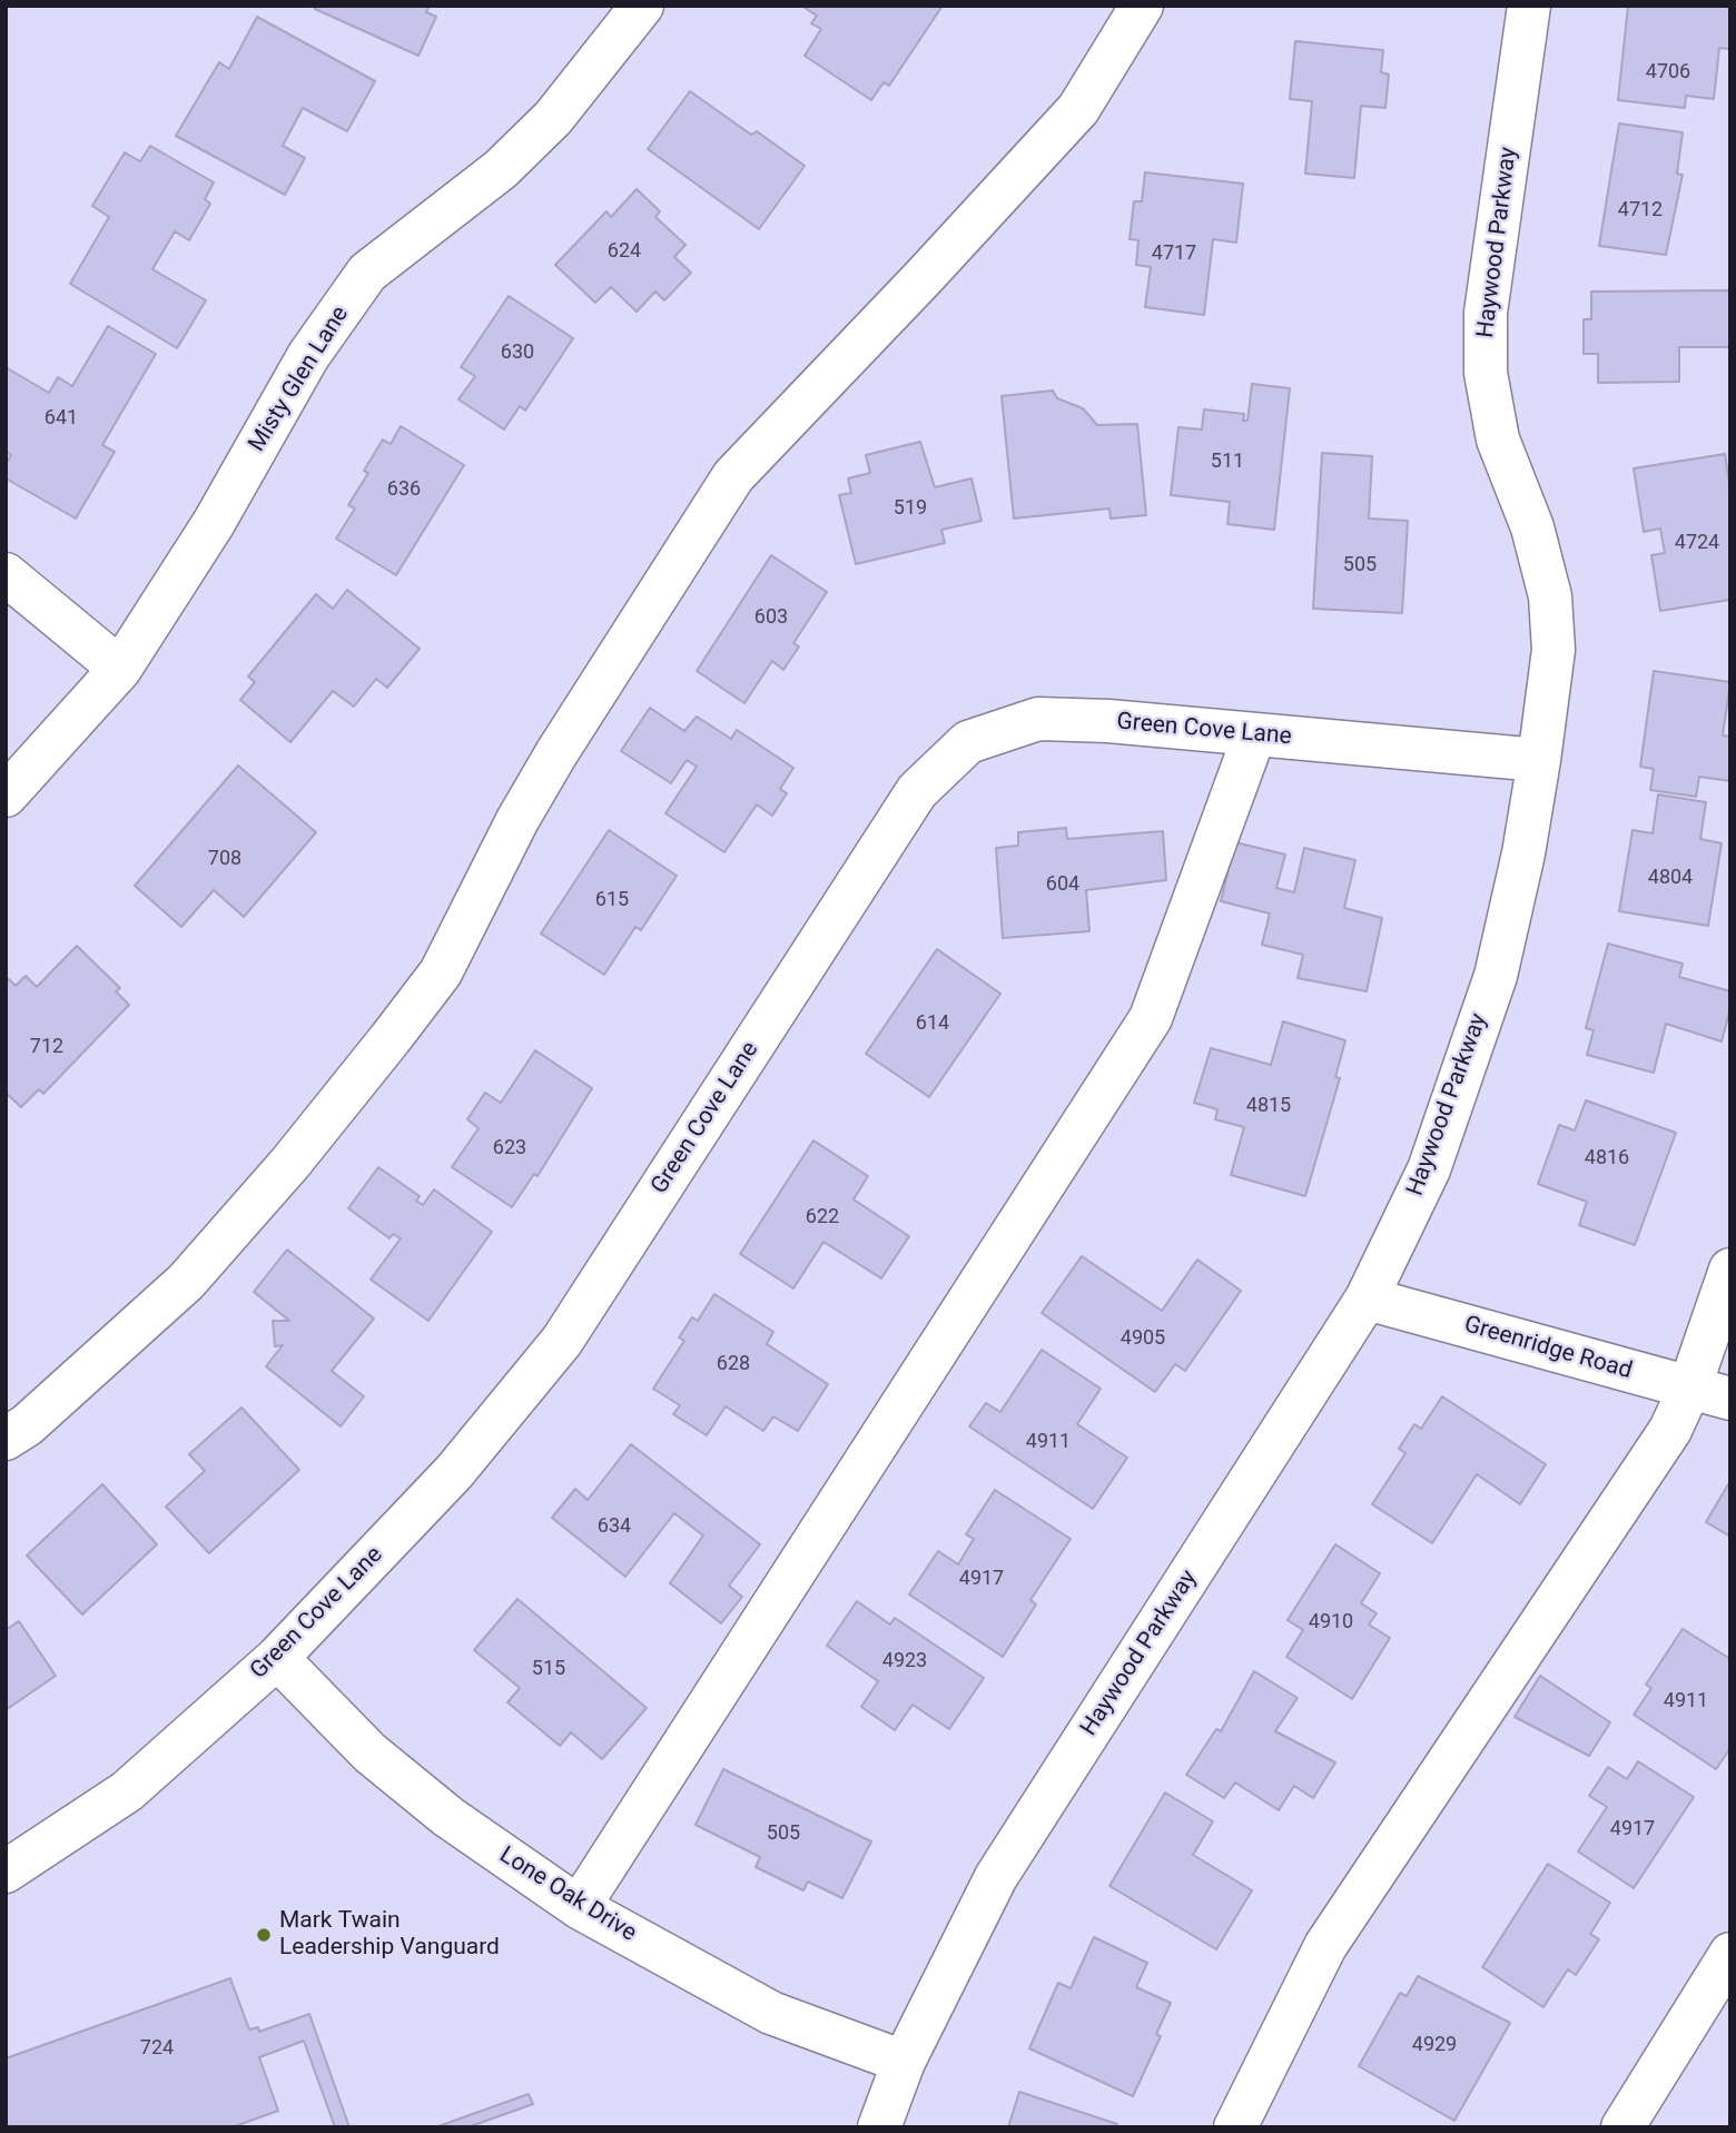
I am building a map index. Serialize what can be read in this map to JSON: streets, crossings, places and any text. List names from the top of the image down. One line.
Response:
{"streets":{"street":["Haywood Parkway","Misty Glen Lane","Green Cove Lane","Greenridge Road","Lone Oak Drive"]},"crossings":[["Haywood Parkway","Green Cove Lane"],["Haywood Parkway","Greenridge Road"],["Haywood Parkway","Lone Oak Drive"],["Green Cove Lane","Lone Oak Drive"]],"places":["Mark Twain Leadership Vanguard"],"house_numbers":["4706","4712","624","4717","630","641","511","636","519","4724","505","603","708","4804","604","615","614","712","4815","623","4816","622","4905","628","4911","634","4917","4910","4923","515","4911","4917","505","4929","724"]}
